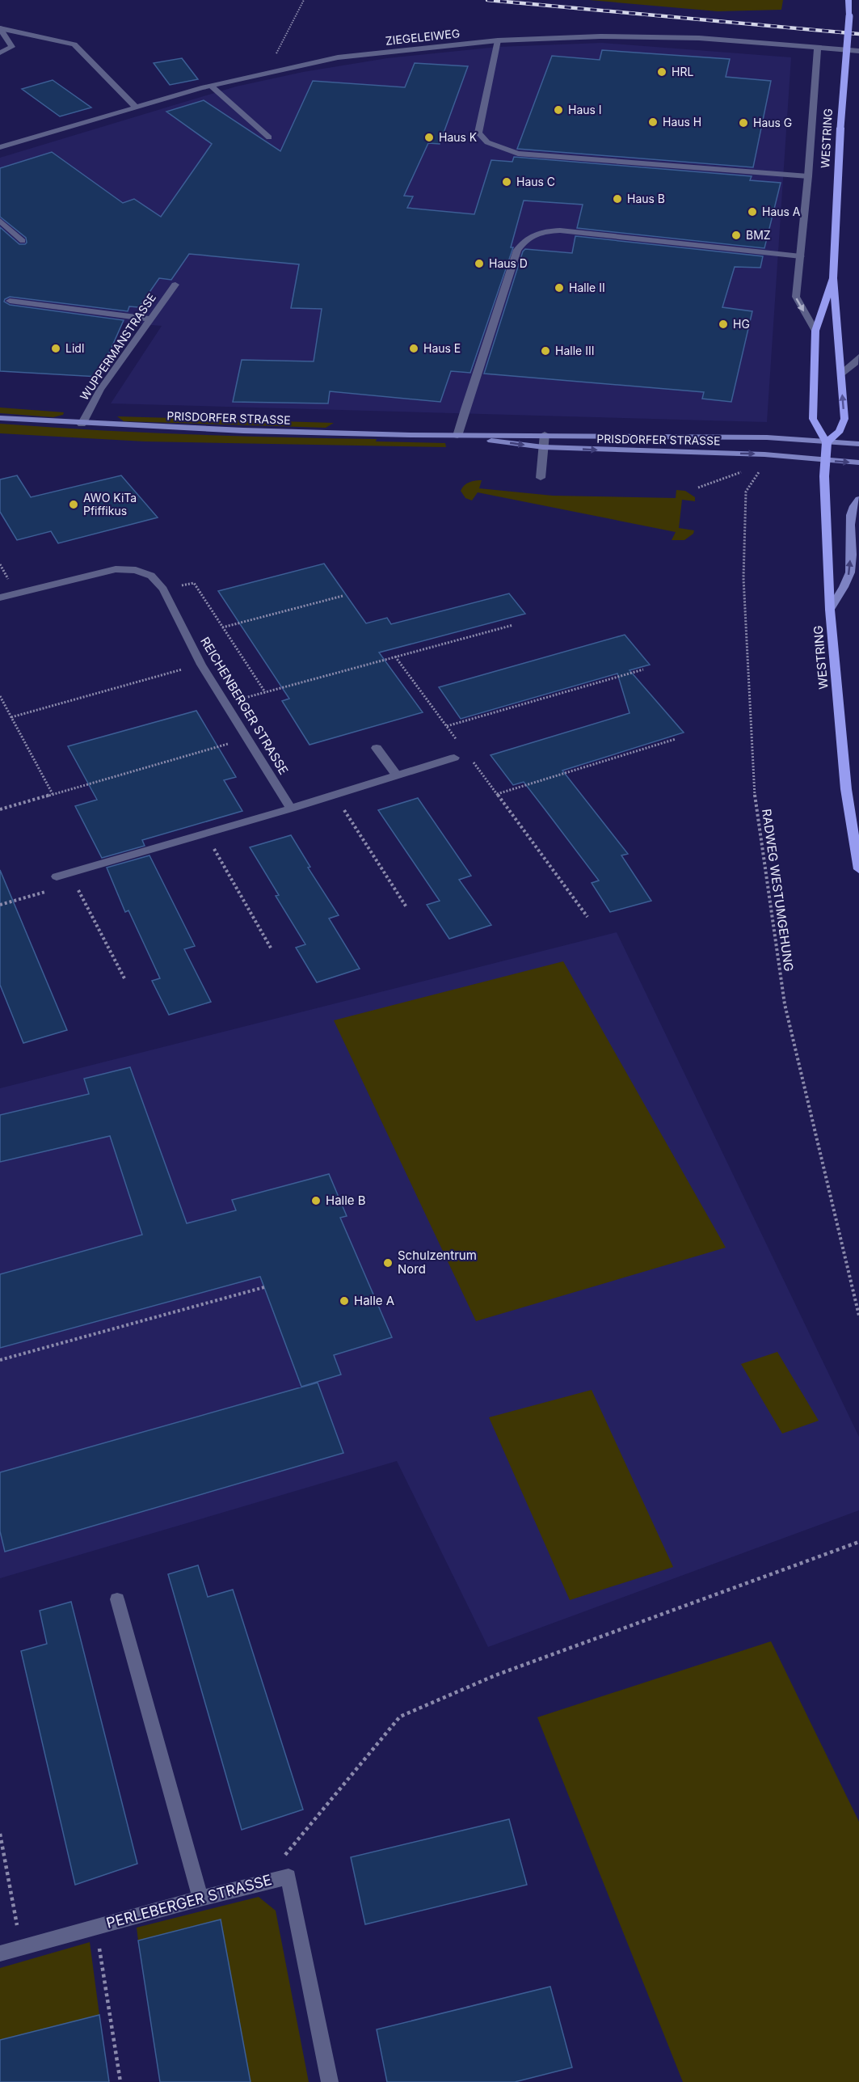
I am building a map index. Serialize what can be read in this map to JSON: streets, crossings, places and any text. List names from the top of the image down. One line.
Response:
{"streets":{"main road":["WESTRING","PRISDORFER STRASSE"],"street":["ZIEGELEIWEG","WUPPERMANSTRASSE","REICHENBERGER STRASSE","PERLEBERGER STRASSE"],"path":["RADWEG WESTUMGEHUNG"]},"crossings":[["WESTRING","PRISDORFER STRASSE"],["WUPPERMANSTRASSE","PRISDORFER STRASSE"]],"places":["HRL","Haus I","Haus H","Haus G","Haus K","Haus C","Haus B","Haus A","BMZ","Haus D","Halle II","HG","Lidl","Haus E","Halle III","AWO KiTa Pfiffikus","Halle B","Schulzentrum Nord","Halle A"]}
